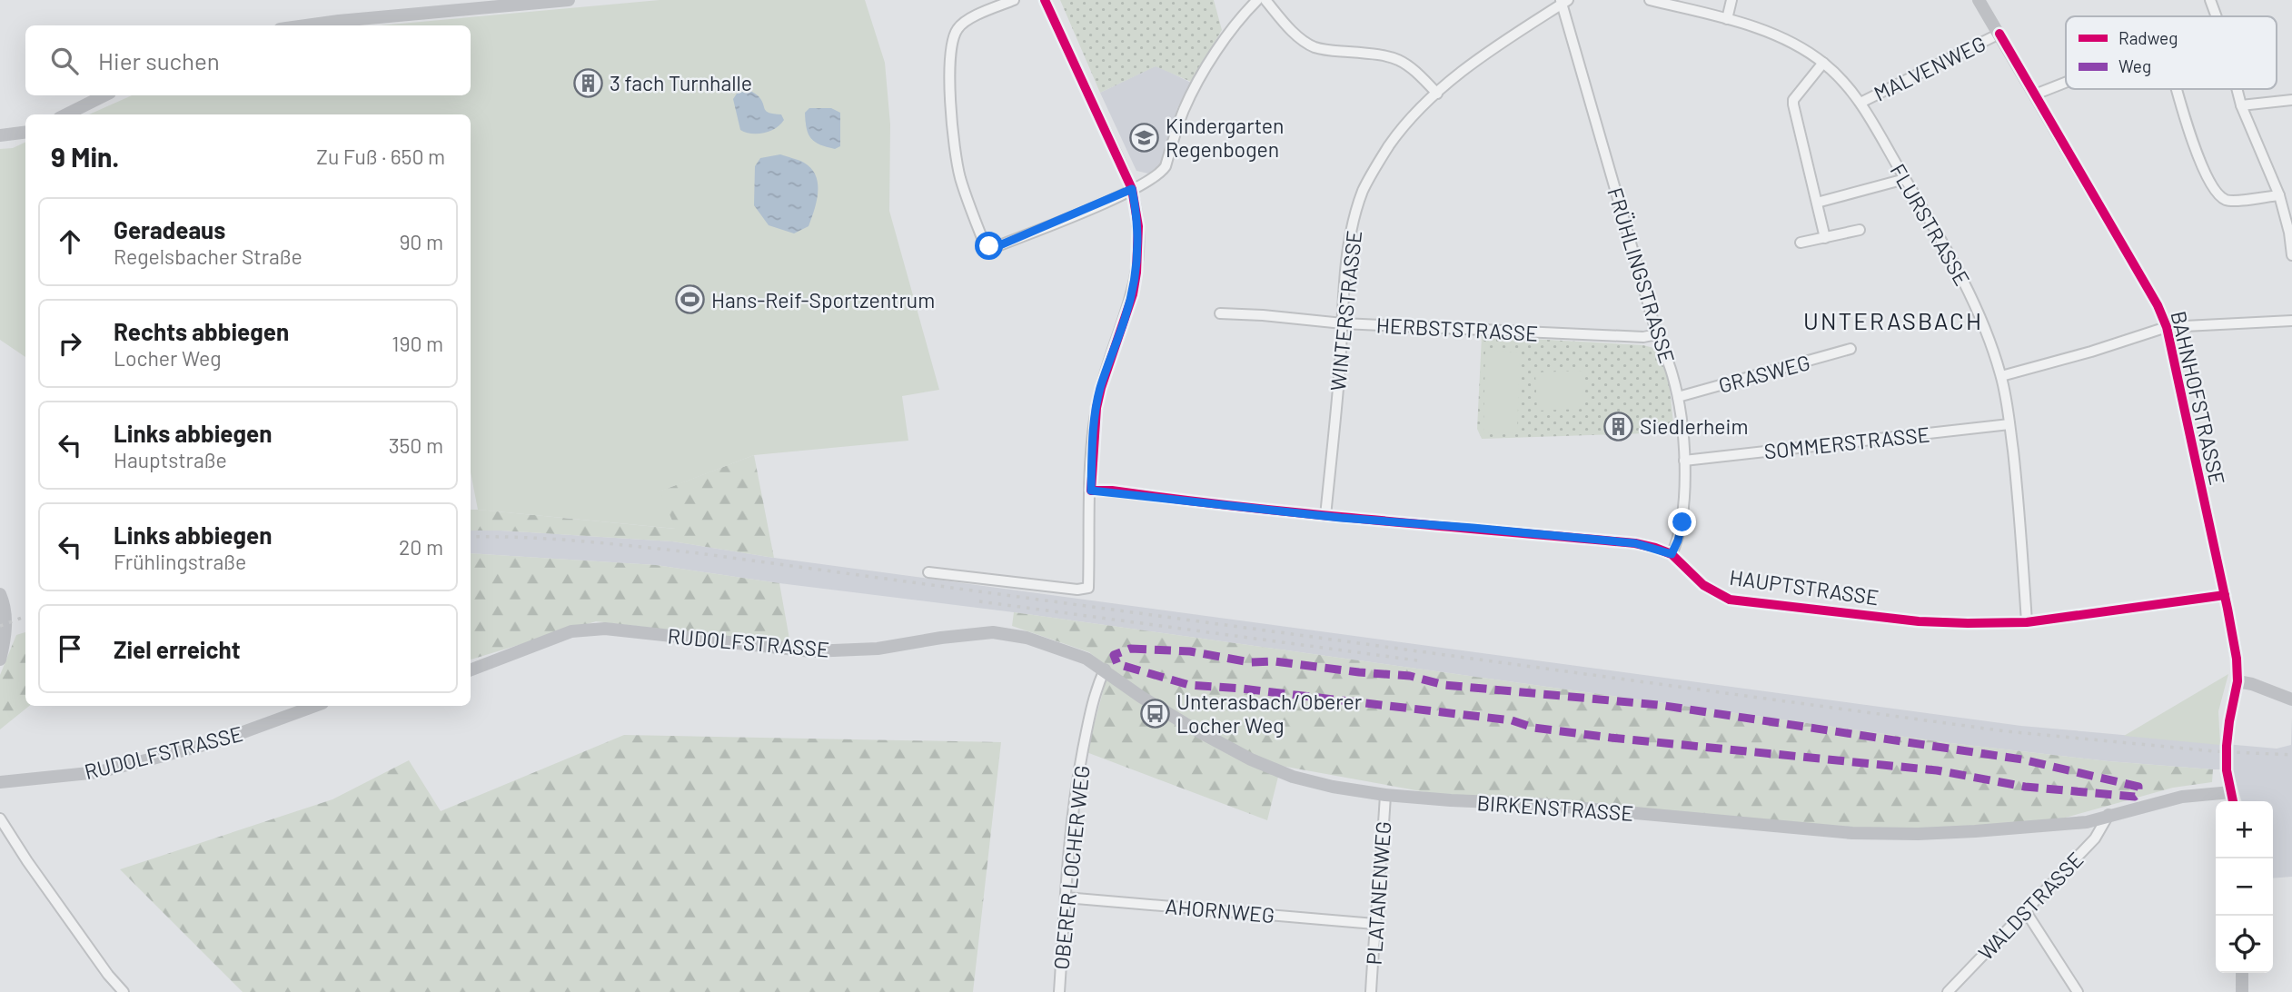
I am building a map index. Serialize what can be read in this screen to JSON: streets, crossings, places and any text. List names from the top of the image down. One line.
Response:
{"streets":{"street":["MALVENWEG","FLURSTRASSE","FRÜHLINGSTRASSE","WINTERSTRASSE","HERBSTSTRASSE","GRASWEG","BAHNHOFSTRASSE","SOMMERSTRASSE","HAUPTSTRASSE","RUDOLFSTRASSE","BIRKENSTRASSE","OBERER LOCHER WEG","PLATANENWEG","WALDSTRASSE","AHORNWEG"]},"crossings":[["MALVENWEG","FLURSTRASSE"],["MALVENWEG","BAHNHOFSTRASSE"],["FLURSTRASSE","SOMMERSTRASSE"],["FLURSTRASSE","HAUPTSTRASSE"],["FRÜHLINGSTRASSE","WINTERSTRASSE"],["FRÜHLINGSTRASSE","HERBSTSTRASSE"],["FRÜHLINGSTRASSE","GRASWEG"],["FRÜHLINGSTRASSE","SOMMERSTRASSE"],["FRÜHLINGSTRASSE","HAUPTSTRASSE"],["WINTERSTRASSE","HERBSTSTRASSE"],["WINTERSTRASSE","HAUPTSTRASSE"],["BAHNHOFSTRASSE","HAUPTSTRASSE"],["BAHNHOFSTRASSE","WALDSTRASSE"],["RUDOLFSTRASSE","BIRKENSTRASSE"],["RUDOLFSTRASSE","OBERER LOCHER WEG"],["BIRKENSTRASSE","OBERER LOCHER WEG"],["BIRKENSTRASSE","PLATANENWEG"],["BIRKENSTRASSE","WALDSTRASSE"],["OBERER LOCHER WEG","AHORNWEG"],["PLATANENWEG","AHORNWEG"]],"districts":["UNTERASBACH"],"places":{"building":["3 fach Turnhalle","Siedlerheim"],"school or university":["Kindergarten Regenbogen"],"sports":["Hans-Reif-Sportzentrum"],"bus stop":["Unterasbach/Oberer Locher Weg"]},"legend":["Radweg","Weg"],"page":{"search":"Hier suchen","heading":["9 Min.","Zu Fuß · 650 m"],"list":[["Geradeaus","Regelsbacher Straße","90 m"],["Rechts abbiegen","Locher Weg","190 m"],["Links abbiegen","Hauptstraße","350 m"],["Links abbiegen","Frühlingstraße","20 m"],"Ziel erreicht"],"map_buttons":["+","−"]}}
